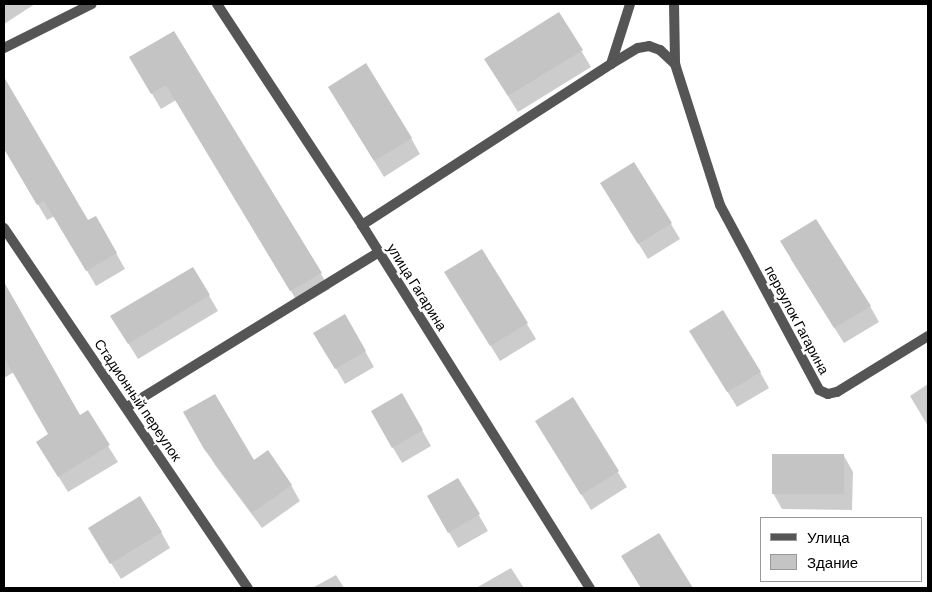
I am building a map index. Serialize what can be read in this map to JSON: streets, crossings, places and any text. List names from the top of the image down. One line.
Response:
{"streets":{"street":["улица Гагарина","переулок Гагарина","Стадионный переулок"]},"legend":["Улица","Здание"]}
